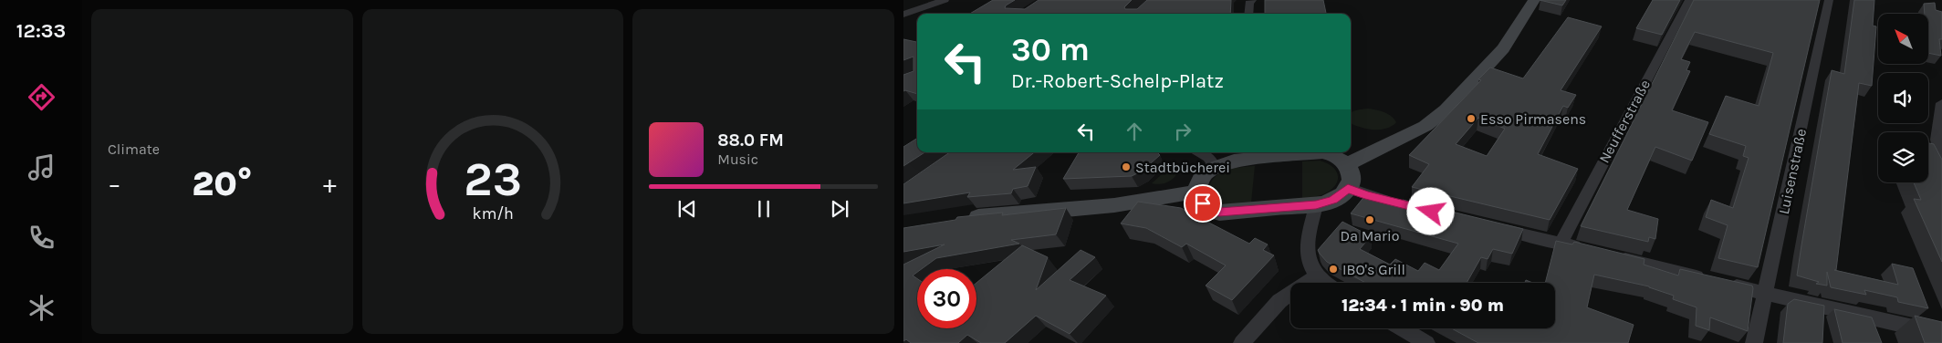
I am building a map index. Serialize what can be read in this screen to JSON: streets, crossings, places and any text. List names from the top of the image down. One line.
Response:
{"streets":{"street":["Neufferstraße","Luisenstraße"]},"places":["Esso Pirmasens","Stadtbücherei","Da Mario","IBO's Grill"],"north":"top left","page":{"tabs":"12:33","tile":"Climate","turn":["30 m","Dr.-Robert-Schelp-Platz"],"song":["88.0 FM","Music"],"heat":["−","20°","+"],"limit":"30","trip":"12:34 · 1 min · 90 m","gauge":["23","km/h"]}}
